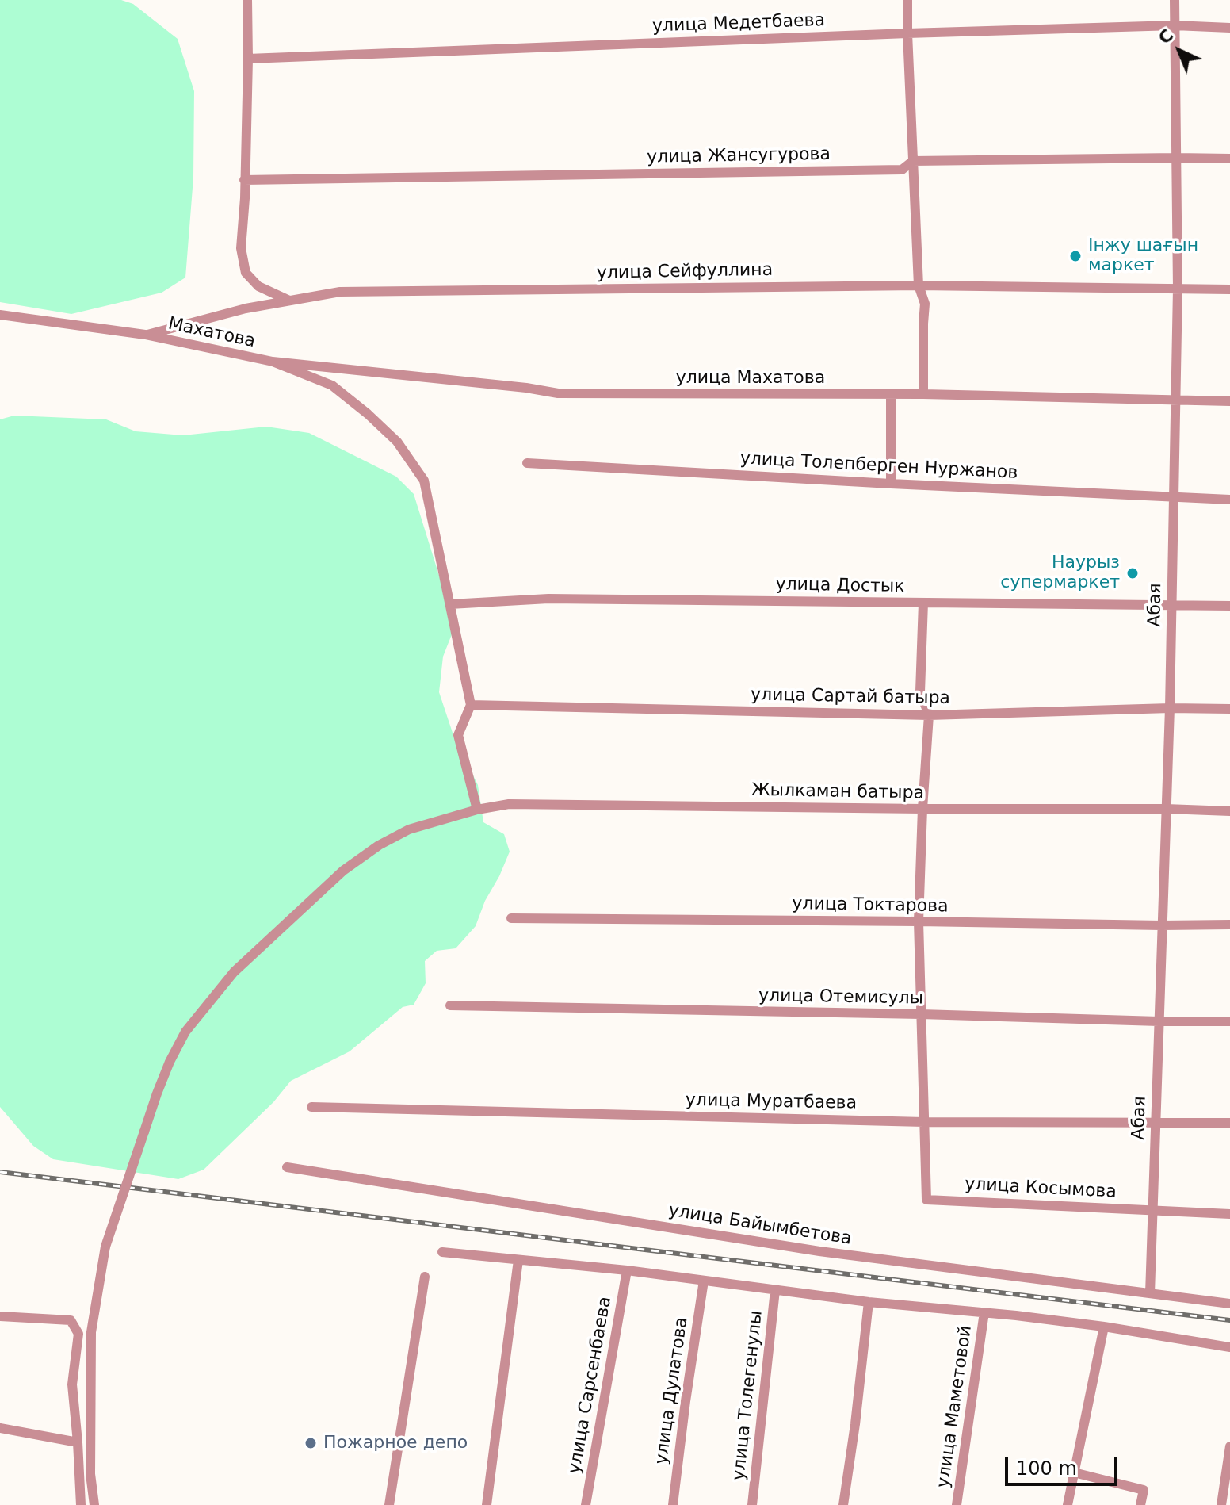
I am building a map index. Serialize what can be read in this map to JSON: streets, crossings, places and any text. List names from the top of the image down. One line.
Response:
{"streets":{"street":["улица Медетбаева","улица Жансугурова","улица Сейфуллина","Махатова","улица Махатова","улица Толепберген Нуржанов","улица Достык","Абая","улица Сартай батыра","Жылкаман батыра","улица Токтарова","улица Отемисулы","улица Муратбаева","улица Косымова","улица Байымбетова","улица Сарсенбаева","улица Дулатова","улица Толегенулы","улица Маметовой"]},"crossings":[["улица Медетбаева","Абая"],["улица Жансугурова","Абая"],["улица Сейфуллина","Махатова"],["улица Сейфуллина","Абая"],["Махатова","улица Махатова"],["улица Махатова","Абая"],["улица Толепберген Нуржанов","Абая"],["улица Достык","Абая"],["Абая","улица Сартай батыра"],["Абая","Жылкаман батыра"],["Абая","улица Токтарова"],["Абая","улица Отемисулы"],["Абая","улица Муратбаева"],["Абая","улица Косымова"],["Абая","улица Байымбетова"],["улица Муратбаева","улица Косымова"]],"places":["Інжу шағын маркет","Наурыз супермаркет","Пожарное депо"],"scale_bar":"100 m","north":"top left"}
